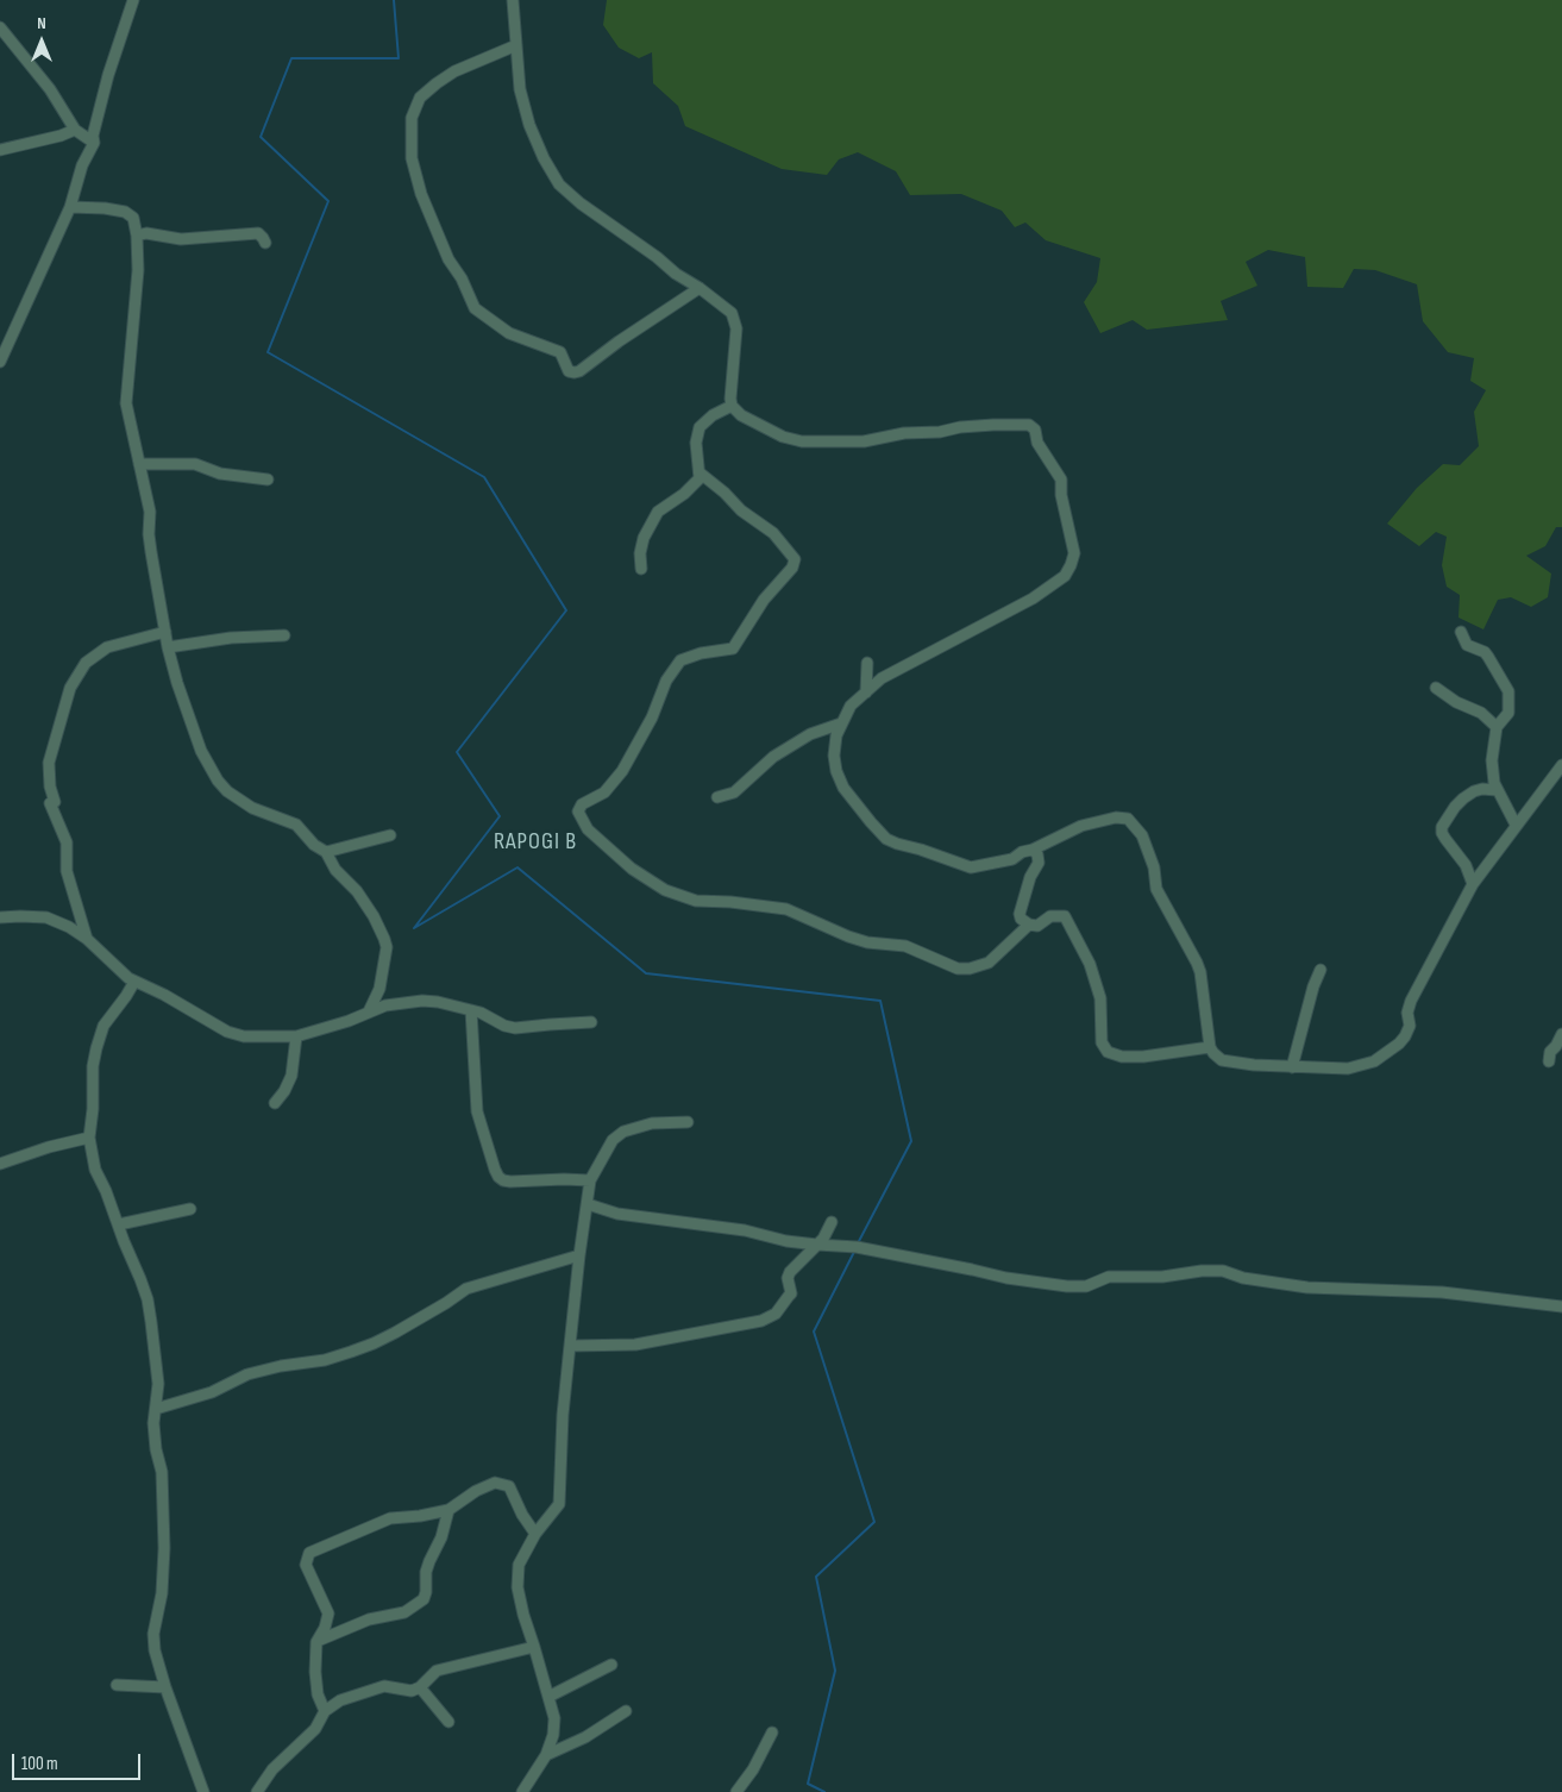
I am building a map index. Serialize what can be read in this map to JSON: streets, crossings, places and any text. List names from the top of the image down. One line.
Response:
{"districts":["RAPOGI B"],"scale_bar":"100 m","north":"top"}
